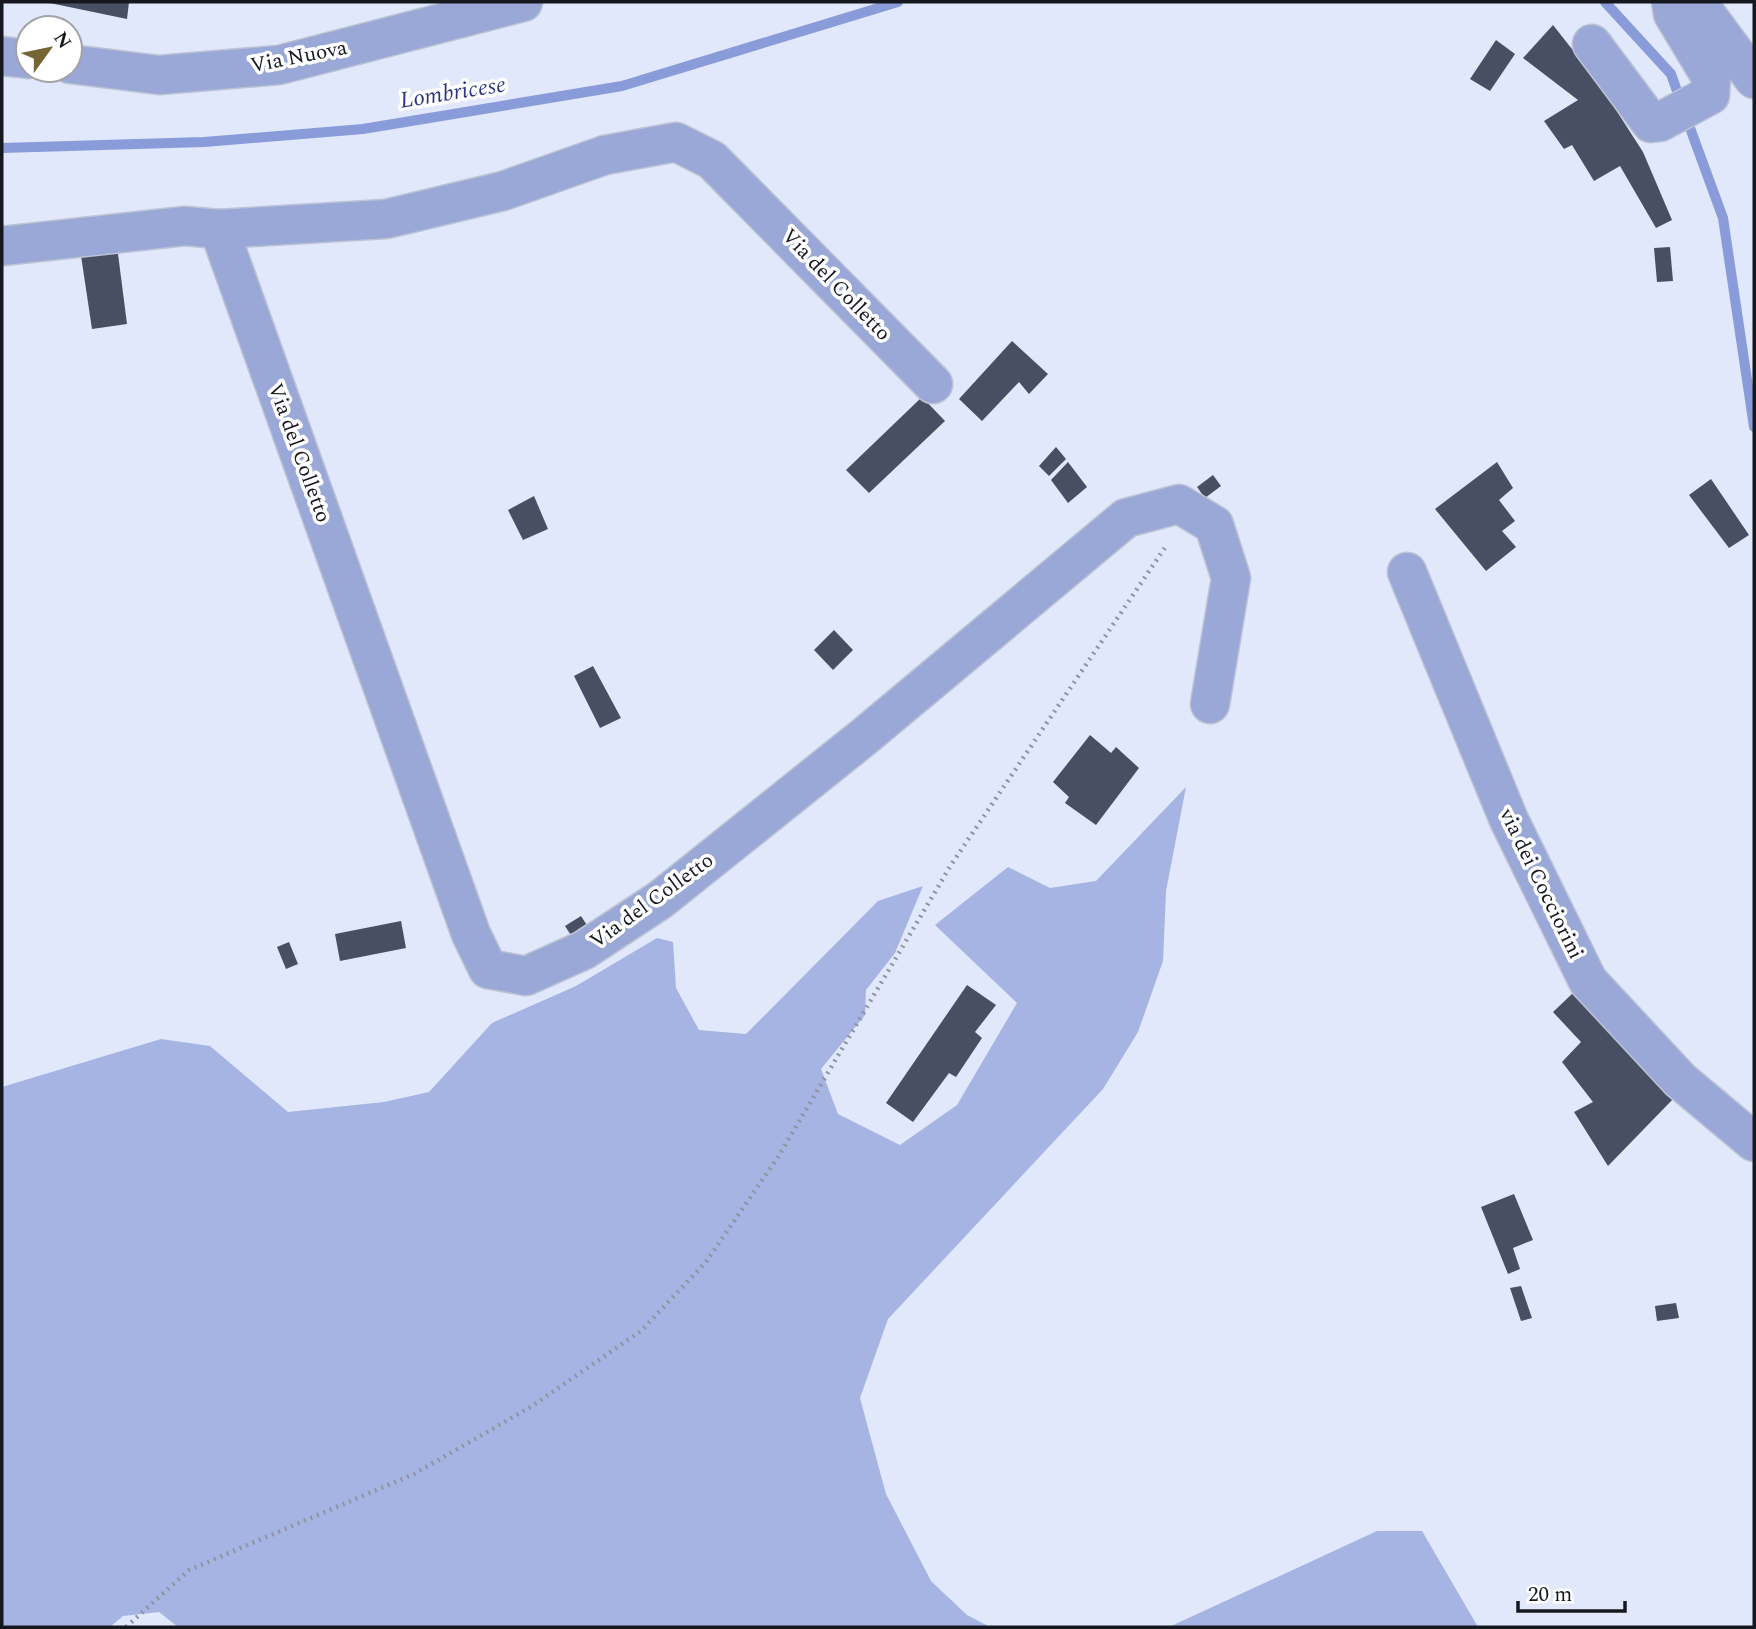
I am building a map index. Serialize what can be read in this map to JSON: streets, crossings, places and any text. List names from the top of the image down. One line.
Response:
{"streets":{"street":["Via Nuova","Via del Colletto","via dei Cocciorini"]},"water":["Lombricese"],"scale_bar":"20 m","north":"top right"}
